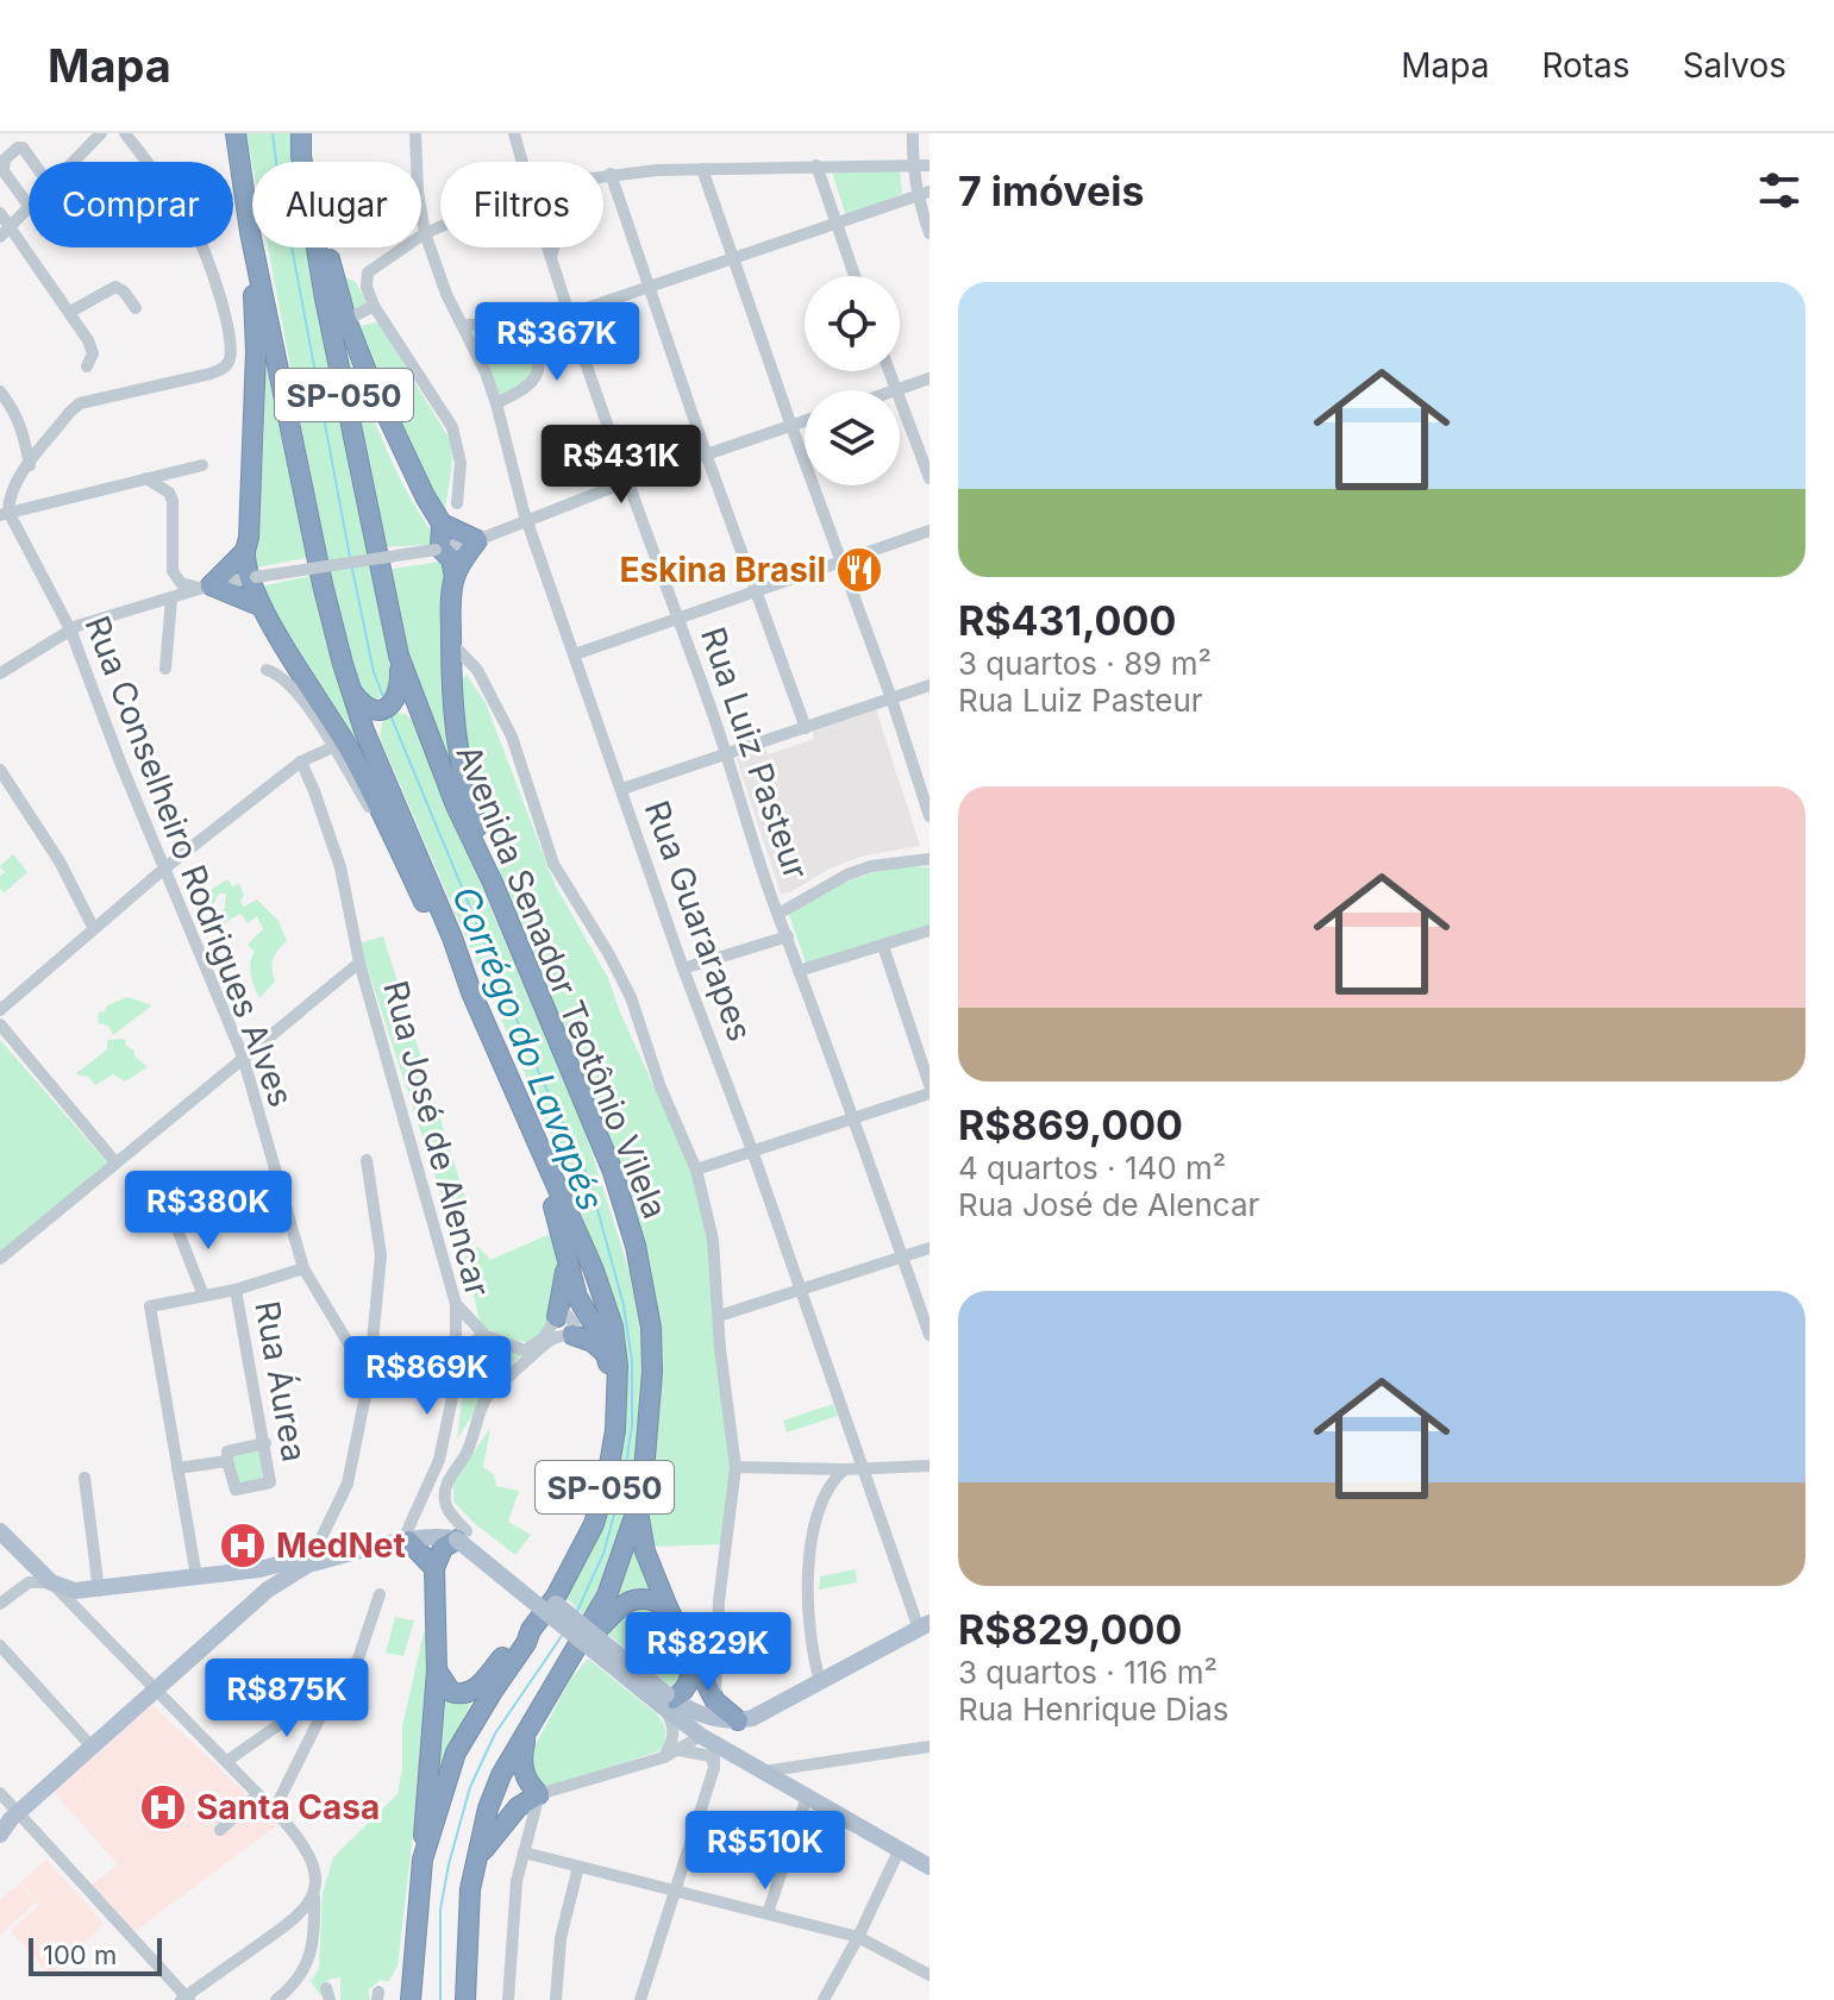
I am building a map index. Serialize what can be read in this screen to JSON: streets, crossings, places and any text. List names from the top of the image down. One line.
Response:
{"streets":{"highway":["SP-050","Avenida Senador Teotônio Vilela"],"street":["Rua Luiz Pasteur","Rua Conselheiro Rodrigues Alves","Rua Guararapes","Rua José de Alencar","Rua Áurea"]},"water":["Corrégo do Lavapés"],"places":{"restaurant":["Eskina Brasil"],"hospital":["MedNet","Santa Casa"]},"scale_bar":"100 m","page":{"header":"Mapa","nav":["Mapa","Rotas","Salvos"],"heading":"7 imóveis","chip":["Comprar","Alugar","Filtros"],"list":[{"name":"R$431,000","note":"3 quartos · 89 m² · Rua Luiz Pasteur"},{"name":"R$869,000","note":"4 quartos · 140 m² · Rua José de Alencar"},{"name":"R$829,000","note":"3 quartos · 116 m² · Rua Henrique Dias"}],"price":["R$367K","R$431K","R$380K","R$869K","R$829K","R$875K","R$510K"],"scale":"100 m"}}
